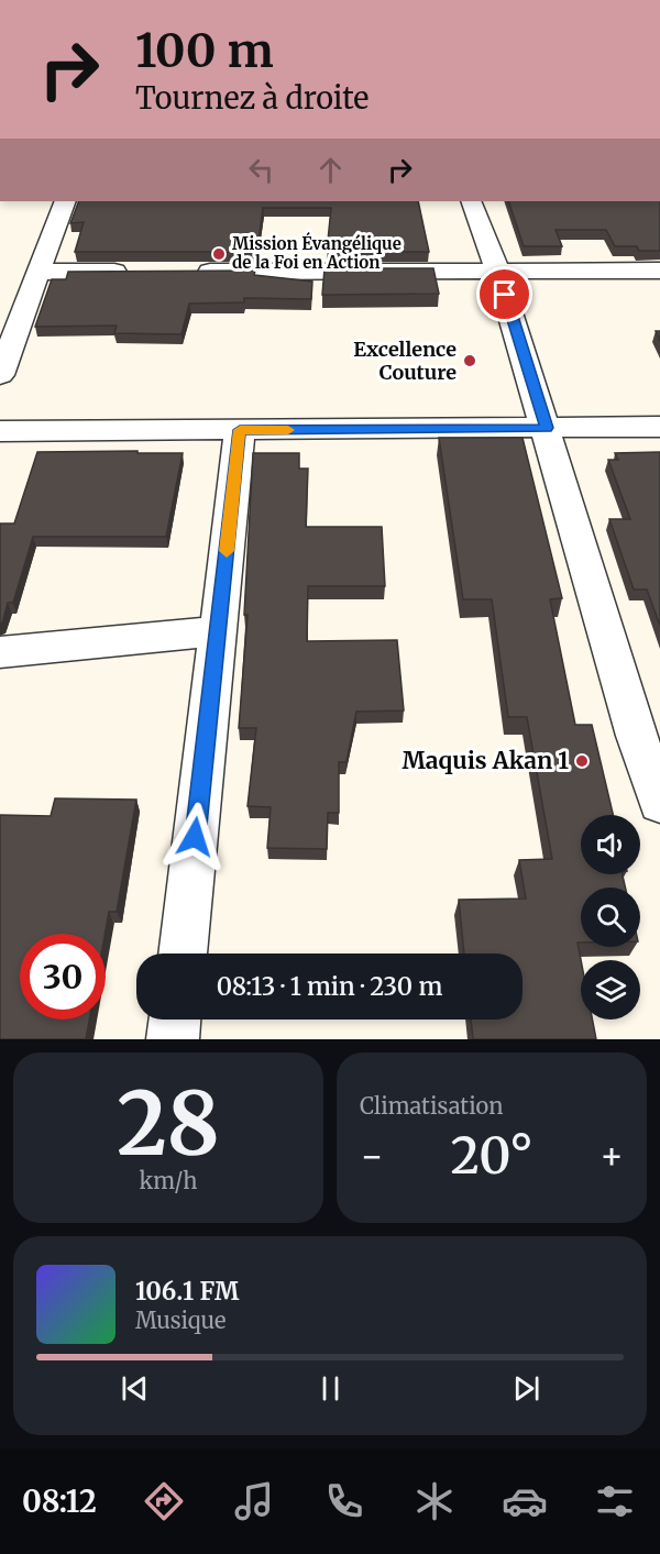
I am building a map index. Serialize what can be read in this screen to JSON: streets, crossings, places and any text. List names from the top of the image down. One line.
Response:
{"places":["Mission Évangélique de la Foi en Action","Excellence Couture","Maquis Akan 1"],"page":{"turn":["100 m","Tournez à droite"],"limit":"30","trip":"08:13 · 1 min · 230 m","tile":[["28","km/h"],"Climatisation"],"heat":["−","20°","+"],"song":["106.1 FM","Musique"],"tabs":"08:12"}}
